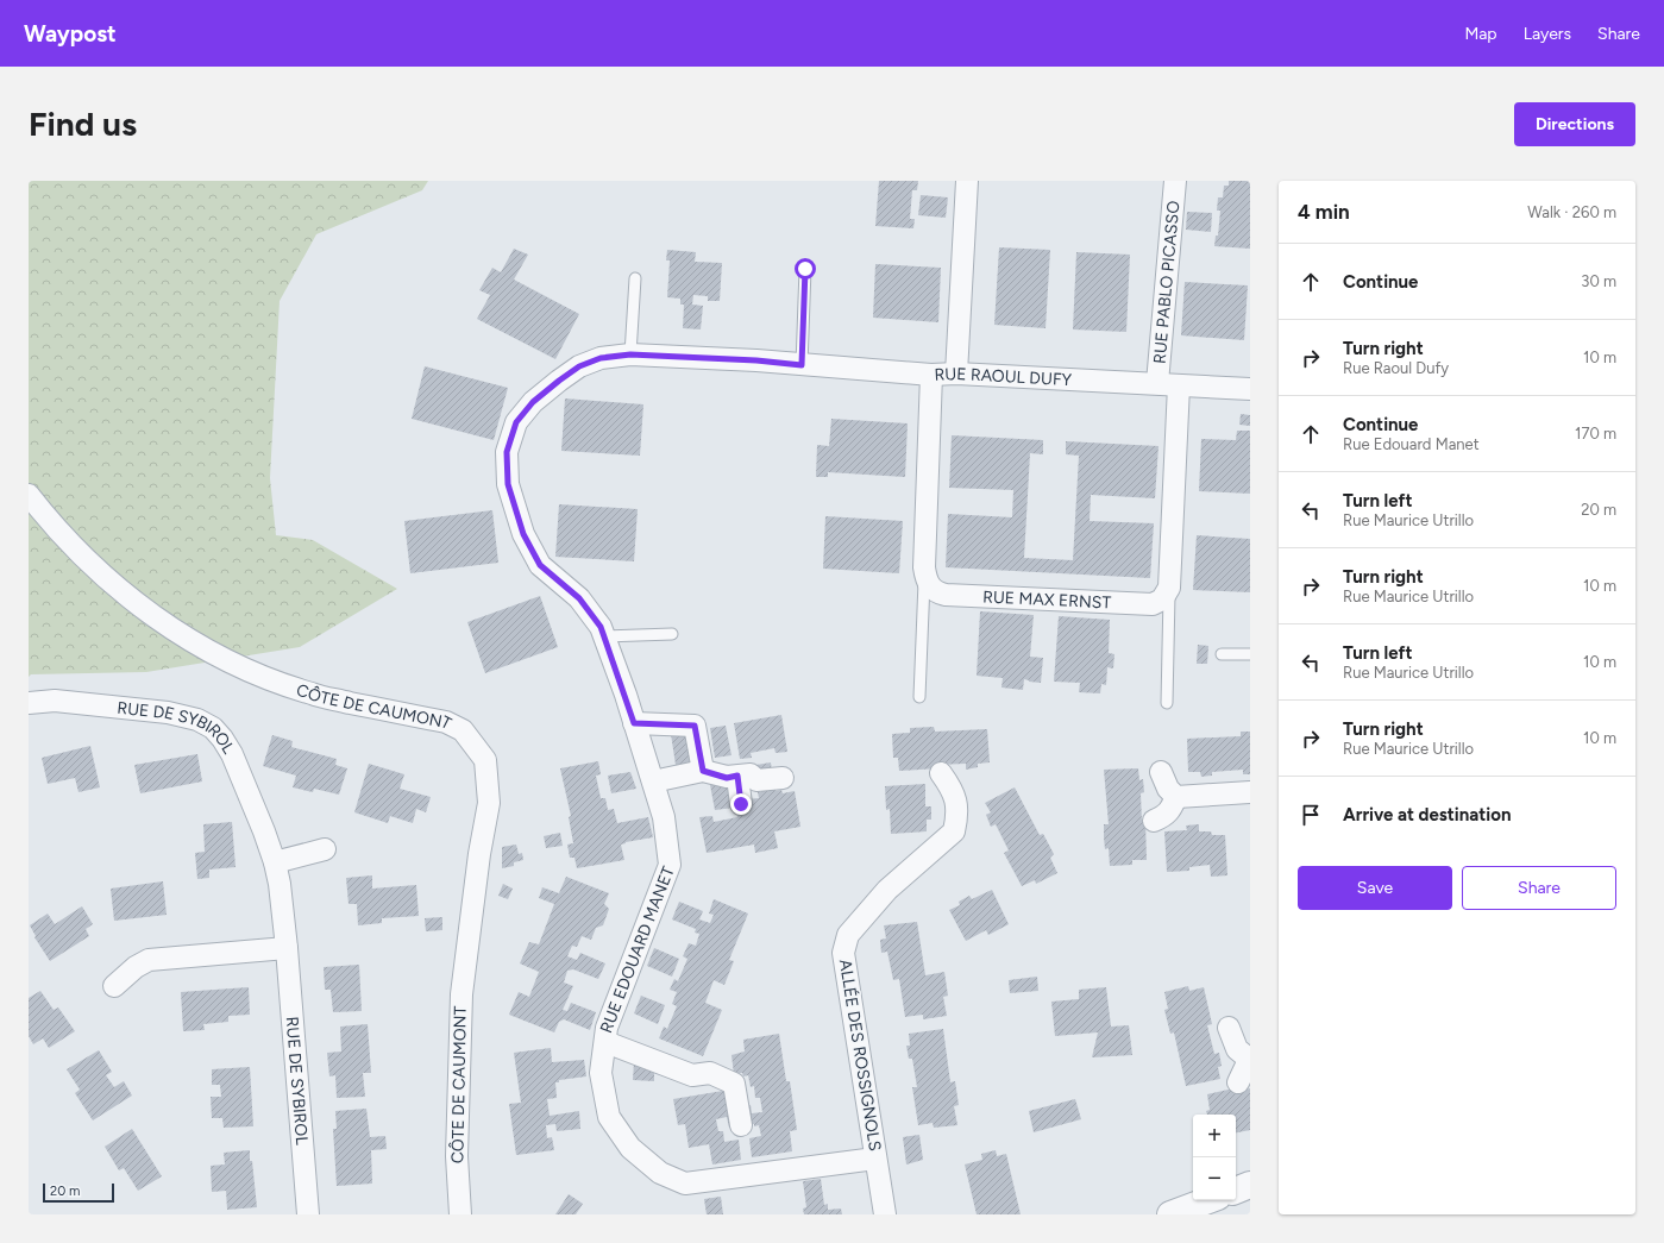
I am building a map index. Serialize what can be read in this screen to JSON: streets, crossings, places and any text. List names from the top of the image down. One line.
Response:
{"streets":{"street":["RUE PABLO PICASSO","RUE RAOUL DUFY","RUE MAX ERNST","CÔTE DE CAUMONT","RUE DE SYBIROL","RUE EDOUARD MANET","ALLÉE DES ROSSIGNOLS"]},"crossings":[["RUE PABLO PICASSO","RUE RAOUL DUFY"],["RUE RAOUL DUFY","RUE MAX ERNST"],["RUE RAOUL DUFY","RUE EDOUARD MANET"],["RUE EDOUARD MANET","ALLÉE DES ROSSIGNOLS"]],"scale_bar":"20 m","page":{"header":"Waypost","nav":["Map","Layers","Share"],"buttons":["Directions",["Save","Share"]],"title":"Find us","heading":["4 min","Walk · 260 m"],"list":[["Continue","30 m"],["Turn right","Rue Raoul Dufy","10 m"],["Continue","Rue Edouard Manet","170 m"],["Turn left","Rue Maurice Utrillo","20 m"],["Turn right","Rue Maurice Utrillo","10 m"],["Turn left","Rue Maurice Utrillo","10 m"],["Turn right","Rue Maurice Utrillo","10 m"],"Arrive at destination"],"map_buttons":["+","−"],"scale":"20 m"}}
